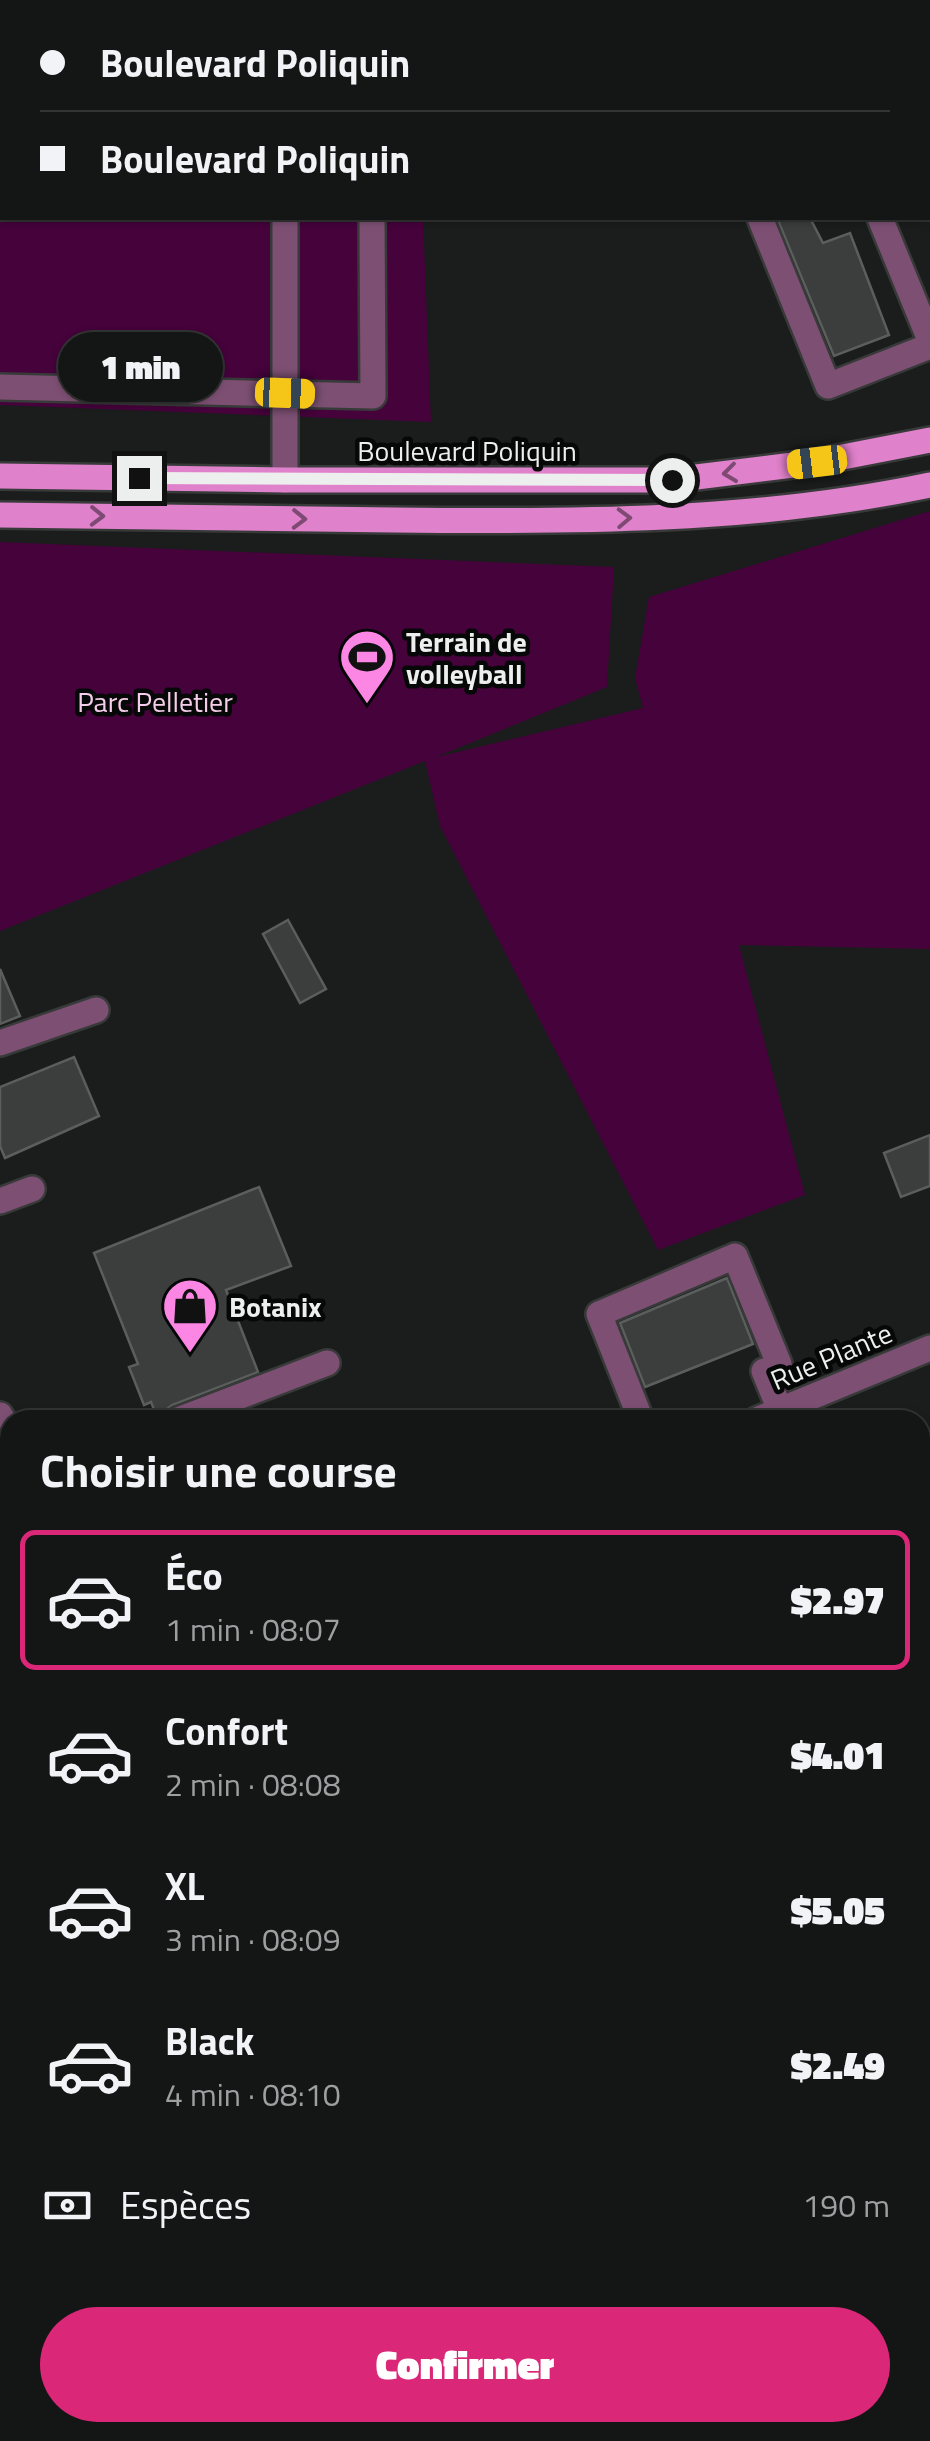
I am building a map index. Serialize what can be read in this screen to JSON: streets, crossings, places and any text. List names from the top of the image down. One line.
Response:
{"streets":{"main road":["Boulevard Poliquin"],"street":["Rue Plante"]},"parks":["Parc Pelletier"],"places":{"sports":["Terrain de volleyball"],"shop":["Botanix"]},"page":{"banner":["Boulevard Poliquin","Boulevard Poliquin"],"bubble":"1 min","heading":"Choisir une course","list":[{"name":"Éco","note":"1 min · 08:07","value":"$2.97"},{"name":"Confort","note":"2 min · 08:08","value":"$4.01"},{"name":"XL","note":"3 min · 08:09","value":"$5.05"},{"name":"Black","note":"4 min · 08:10","value":"$2.49"}],"pay":["Espèces","190 m"],"buttons":"Confirmer"}}
